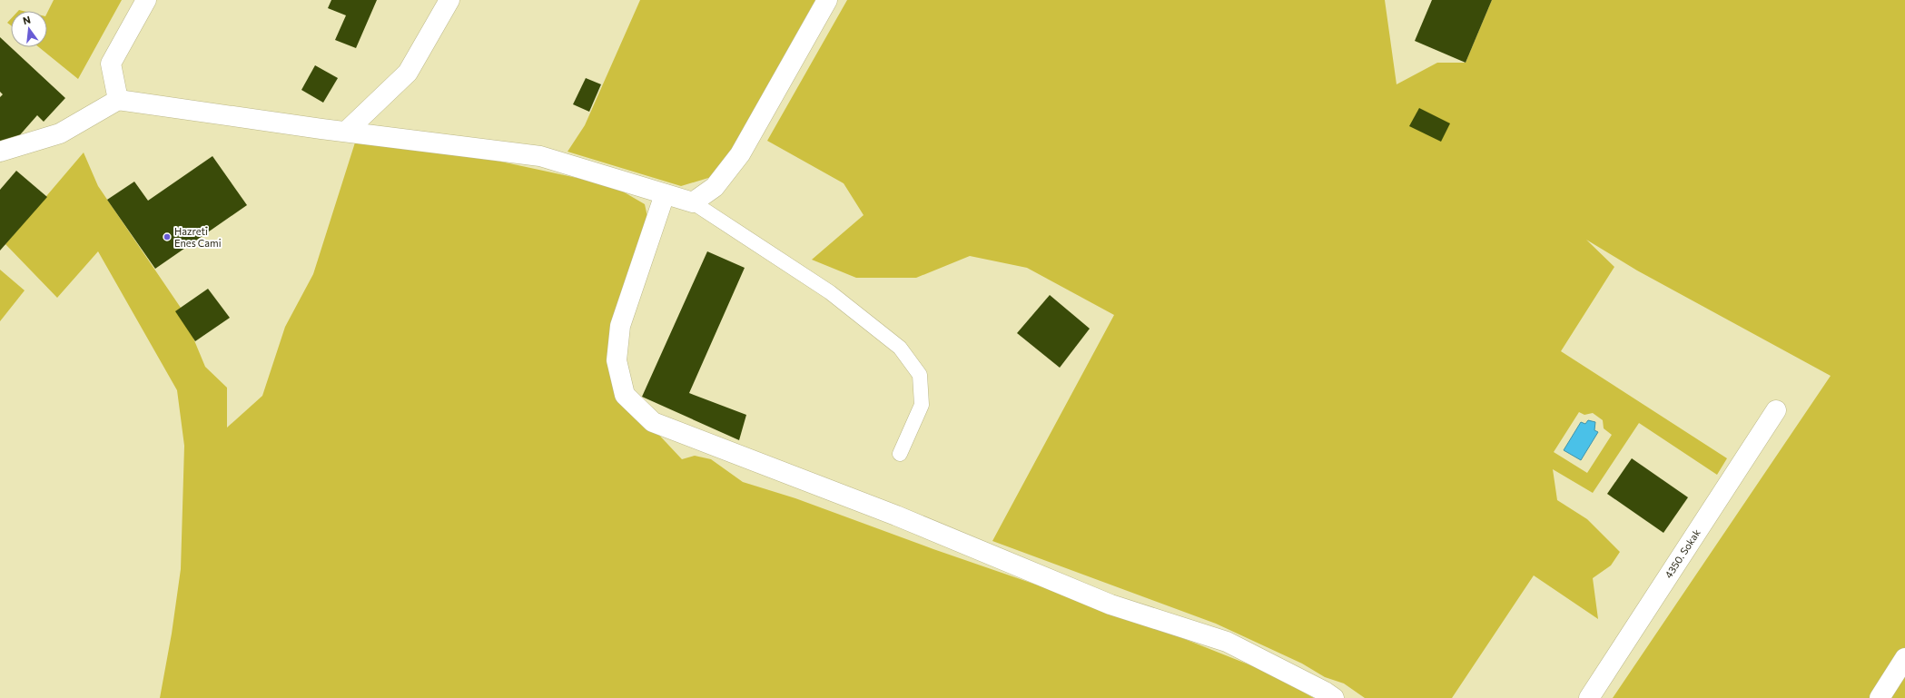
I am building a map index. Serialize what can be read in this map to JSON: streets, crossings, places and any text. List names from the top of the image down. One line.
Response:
{"streets":{"street":["4350. Sokak"]},"places":["Hazreti Enes Cami"],"north":"top"}
